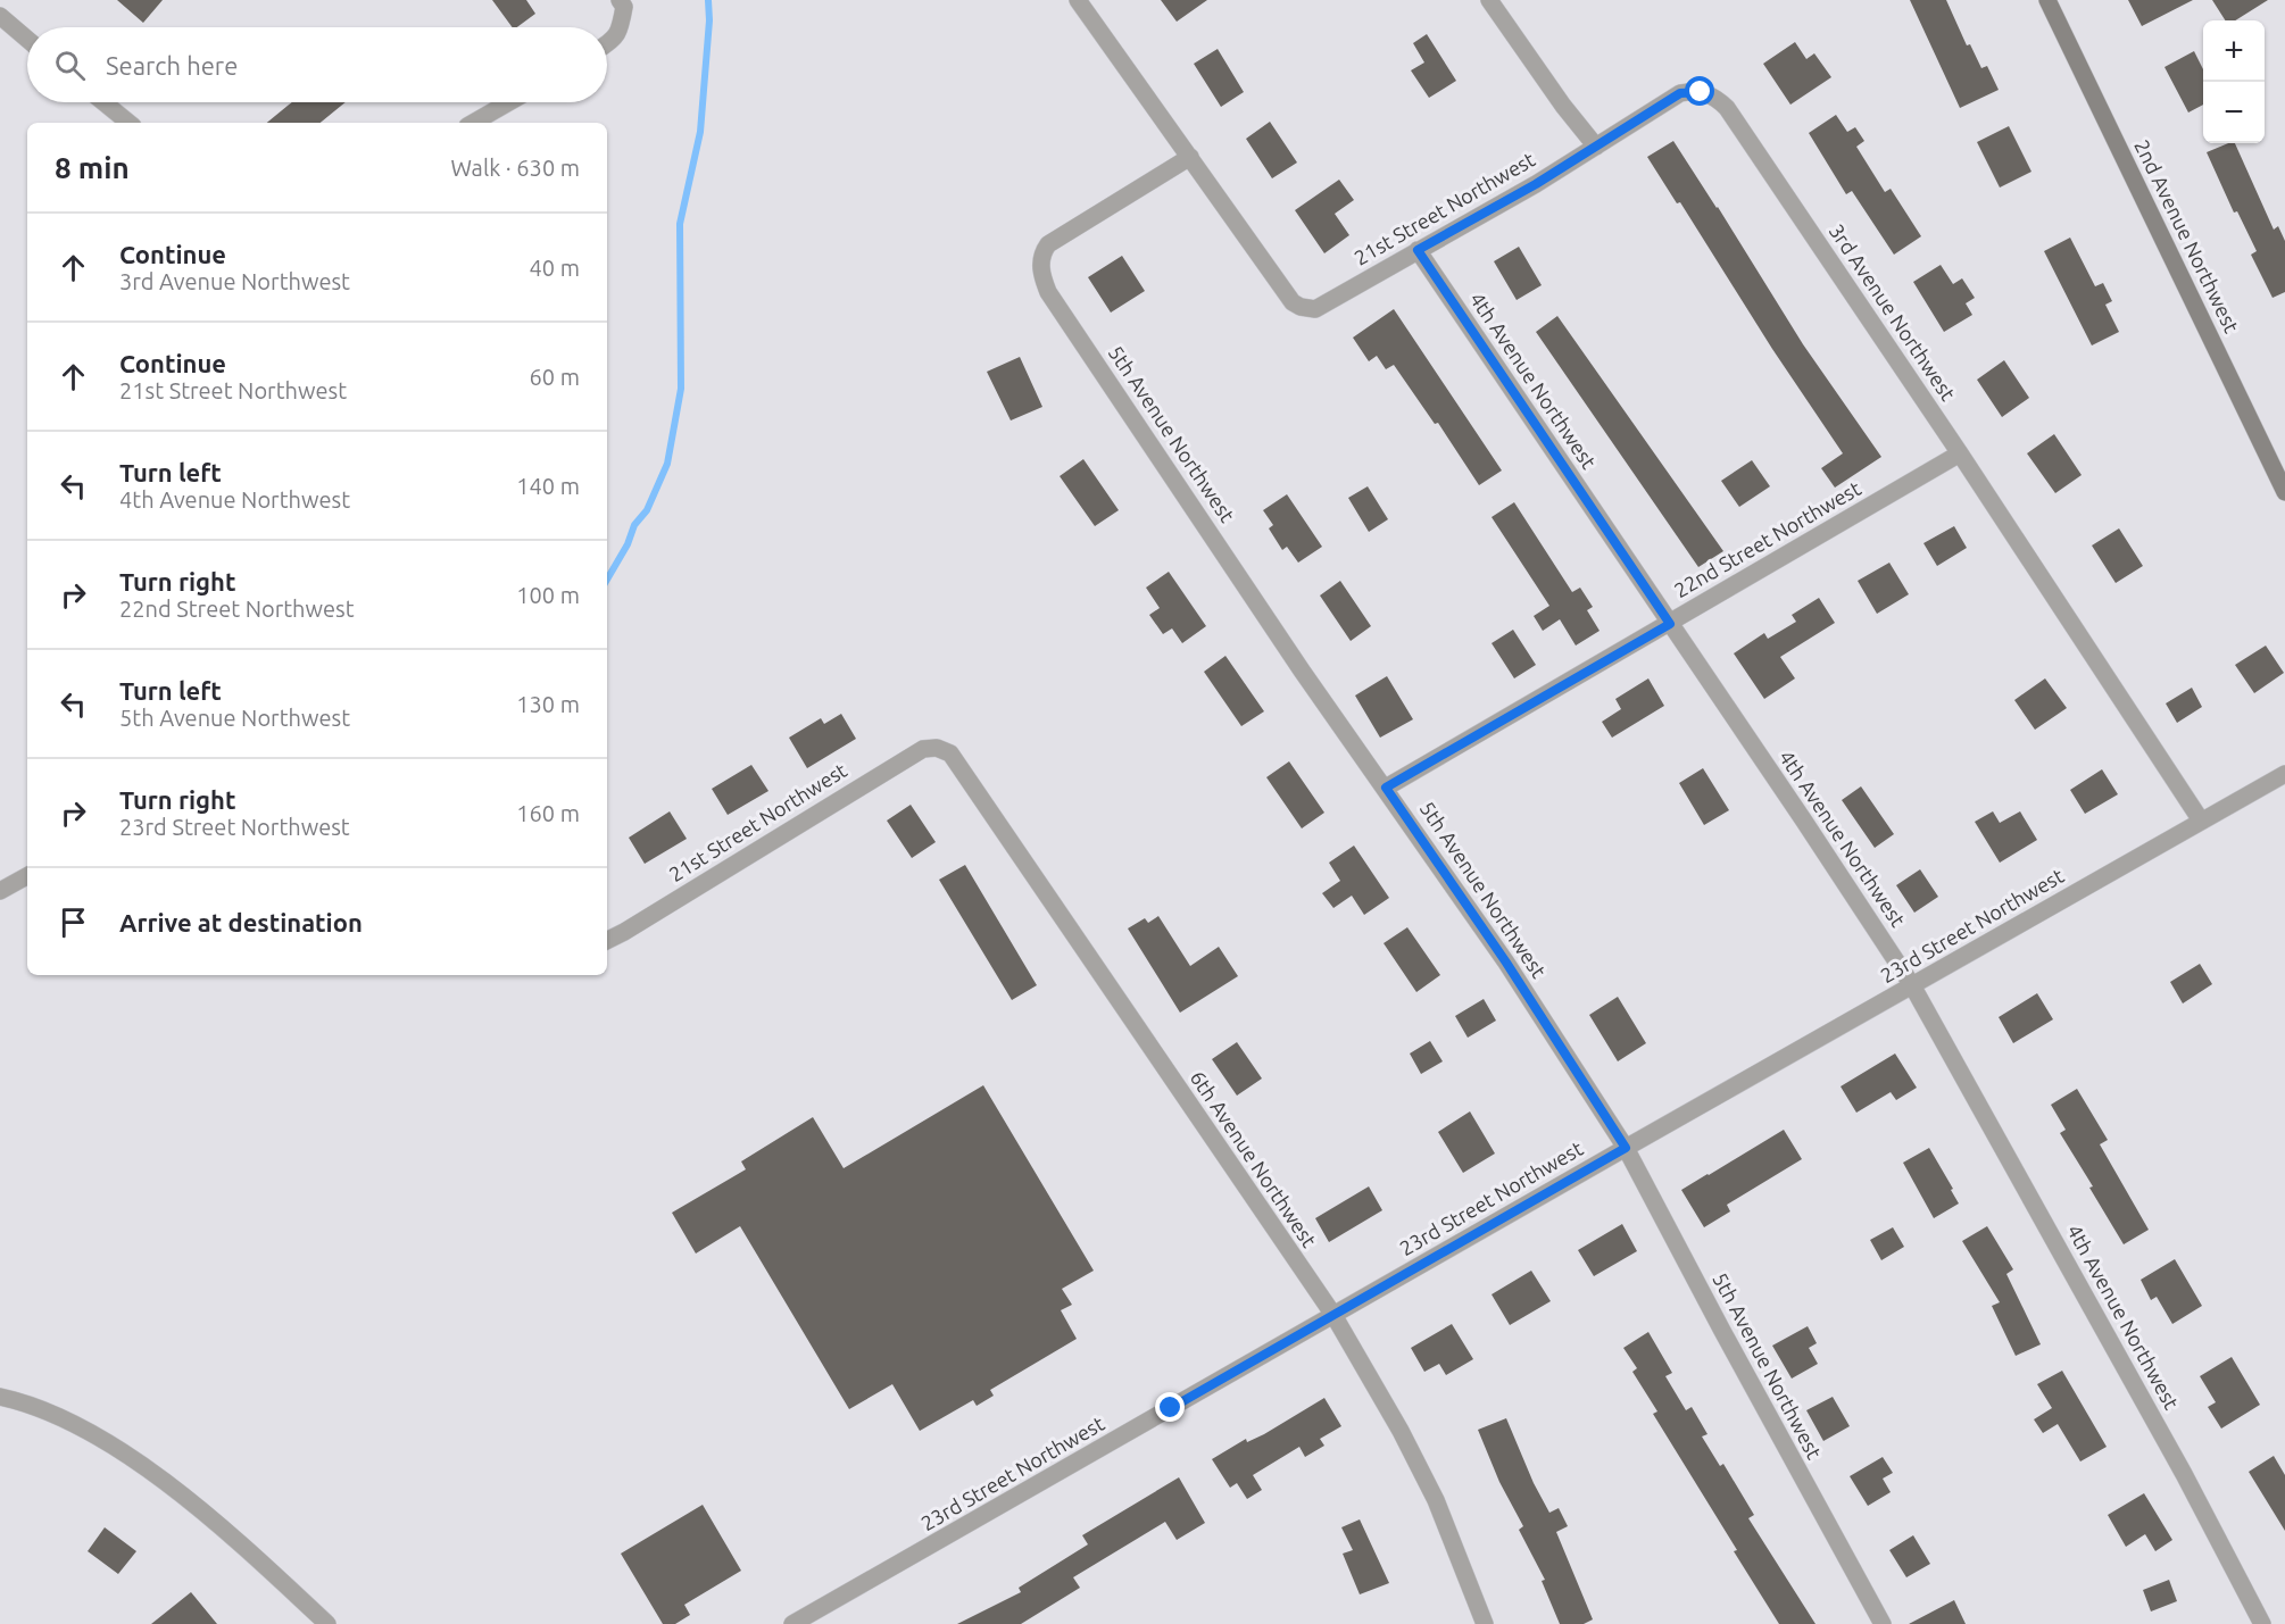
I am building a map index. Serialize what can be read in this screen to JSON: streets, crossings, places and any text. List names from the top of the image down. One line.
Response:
{"streets":{"main road":["2nd Avenue Northwest"],"street":["21st Street Northwest","3rd Avenue Northwest","4th Avenue Northwest","5th Avenue Northwest","22nd Street Northwest","23rd Street Northwest","6th Avenue Northwest"]},"crossings":[["21st Street Northwest","3rd Avenue Northwest"],["21st Street Northwest","4th Avenue Northwest"],["21st Street Northwest","5th Avenue Northwest"],["21st Street Northwest","6th Avenue Northwest"],["3rd Avenue Northwest","22nd Street Northwest"],["3rd Avenue Northwest","23rd Street Northwest"],["4th Avenue Northwest","22nd Street Northwest"],["4th Avenue Northwest","23rd Street Northwest"],["5th Avenue Northwest","22nd Street Northwest"],["5th Avenue Northwest","23rd Street Northwest"],["23rd Street Northwest","6th Avenue Northwest"]],"page":{"map_buttons":["+","−"],"search":"Search here","heading":["8 min","Walk · 630 m"],"list":[["Continue","3rd Avenue Northwest","40 m"],["Continue","21st Street Northwest","60 m"],["Turn left","4th Avenue Northwest","140 m"],["Turn right","22nd Street Northwest","100 m"],["Turn left","5th Avenue Northwest","130 m"],["Turn right","23rd Street Northwest","160 m"],"Arrive at destination"]}}
